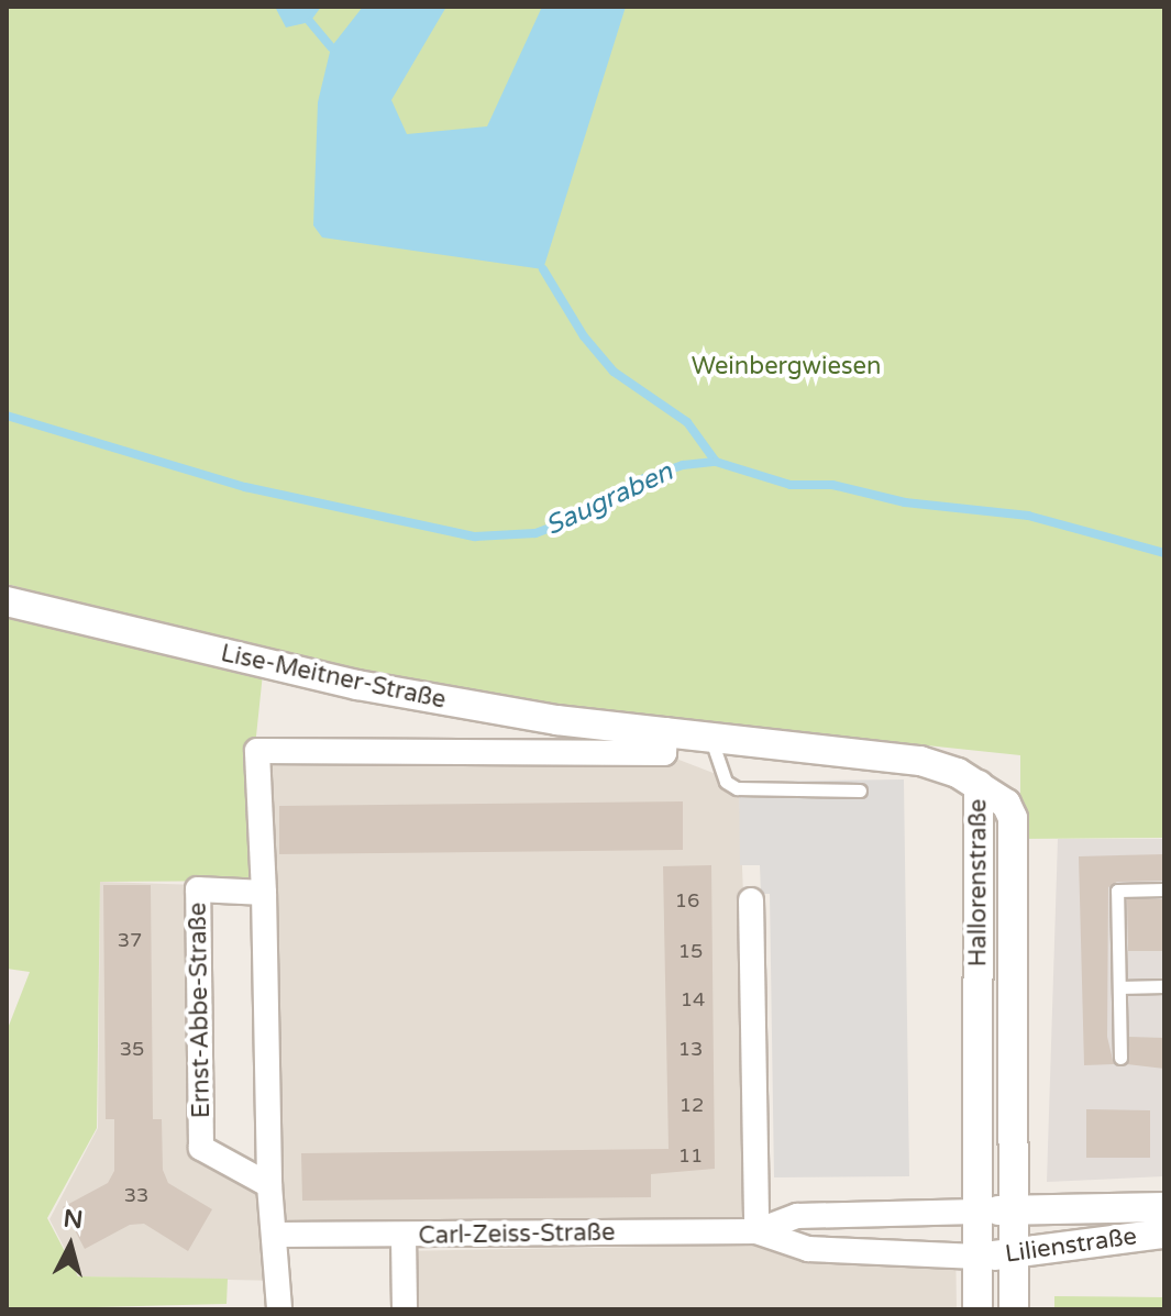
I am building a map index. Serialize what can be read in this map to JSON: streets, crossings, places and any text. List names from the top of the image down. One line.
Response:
{"streets":{"street":["Lise-Meitner-Straße","Hallorenstraße","Ernst-Abbe-Straße","Carl-Zeiss-Straße","Lilienstraße"]},"crossings":[["Lise-Meitner-Straße","Hallorenstraße"],["Hallorenstraße","Carl-Zeiss-Straße"],["Hallorenstraße","Lilienstraße"],["Carl-Zeiss-Straße","Lilienstraße"]],"water":["Saugraben"],"parks":["Weinbergwiesen"],"house_numbers":["16","37","15","14","35","13","12","11","33"],"north":"top"}
